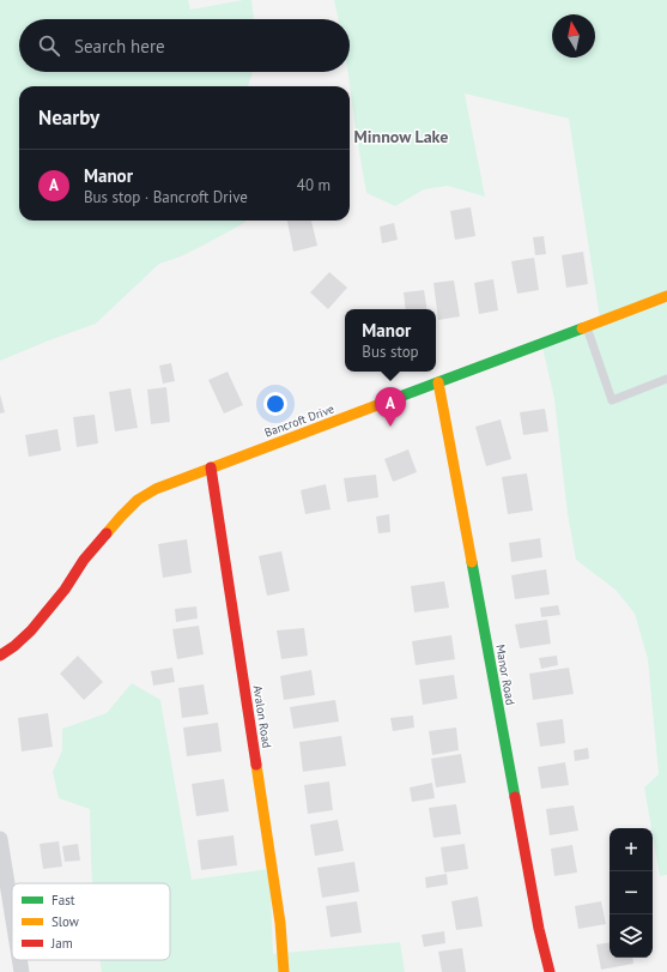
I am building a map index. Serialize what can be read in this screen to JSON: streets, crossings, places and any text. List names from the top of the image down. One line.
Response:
{"streets":{"street":["Bancroft Drive","Manor Road","Avalon Road"]},"crossings":[["Bancroft Drive","Manor Road"],["Bancroft Drive","Avalon Road"]],"districts":["Minnow Lake"],"legend":["Fast","Slow","Jam"],"north":"top","page":{"search":"Search here","heading":"Nearby","list":[{"mark":"A","name":"Manor","note":"Bus stop · Bancroft Drive","value":"40 m"}],"popup":["Manor","Bus stop"],"pins":"A","map_buttons":["+","−"]}}
